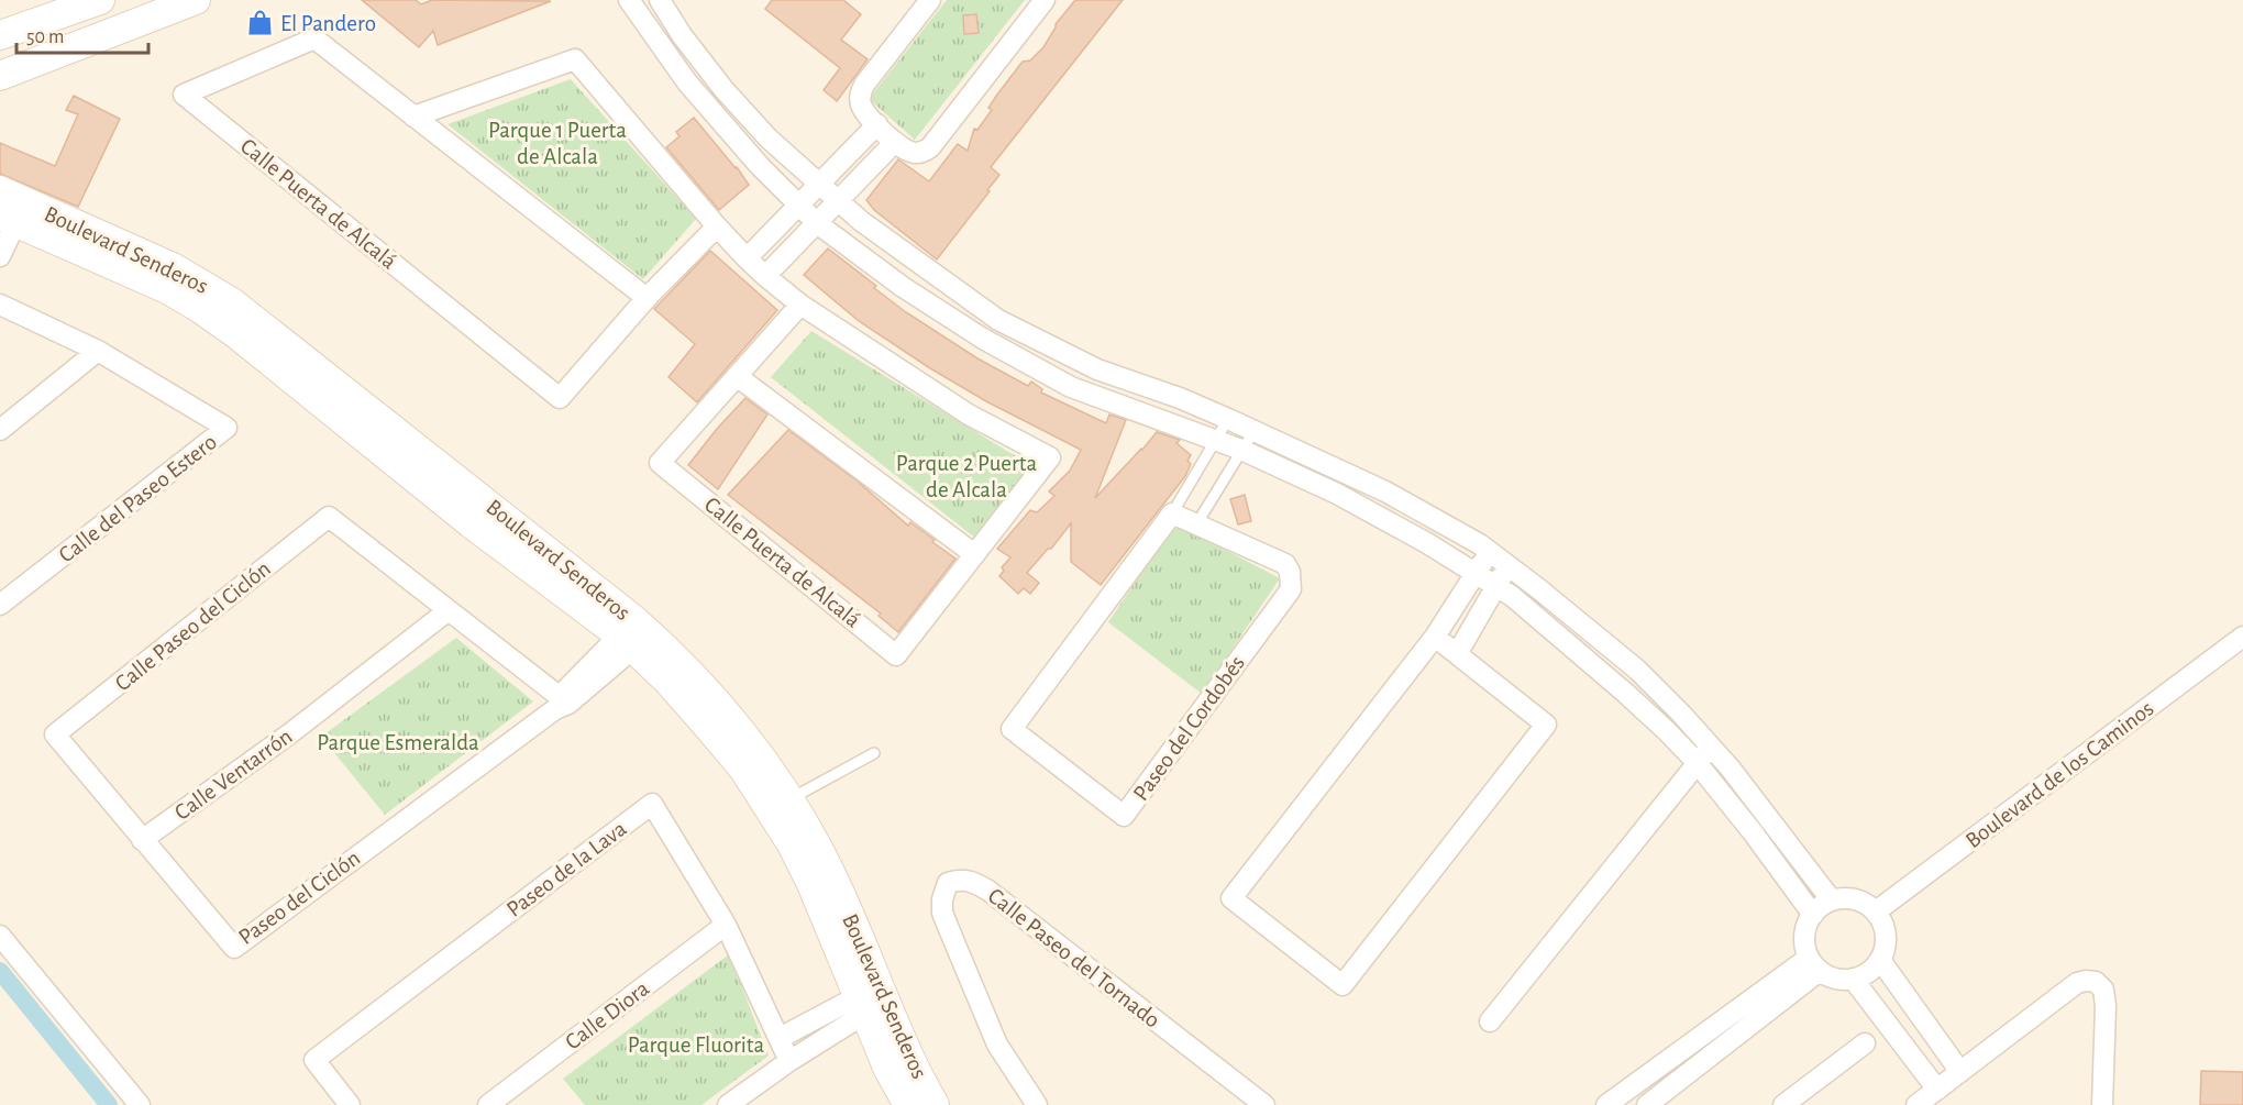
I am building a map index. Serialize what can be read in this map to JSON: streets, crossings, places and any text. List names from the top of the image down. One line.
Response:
{"streets":{"main road":["Boulevard Senderos"],"street":["Calle Puerta de Alcalá","Calle del Paseo Estero","Calle Paseo del Ciclón","Paseo del Cordobés","Calle Ventarrón","Boulevard de los Caminos","Paseo de la Lava","Paseo del Ciclón","Calle Paseo del Tornado","Calle Diora"]},"crossings":[["Boulevard Senderos","Paseo del Ciclón"],["Calle Paseo del Ciclón","Calle Ventarrón"],["Calle Paseo del Ciclón","Paseo del Ciclón"],["Calle Ventarrón","Paseo del Ciclón"],["Paseo de la Lava","Calle Diora"]],"parks":["Parque 1 Puerta de Alcala","Parque 2 Puerta de Alcala","Parque Esmeralda","Parque Fluorita"],"places":{"shop":["El Pandero"]},"scale_bar":"50 m"}
